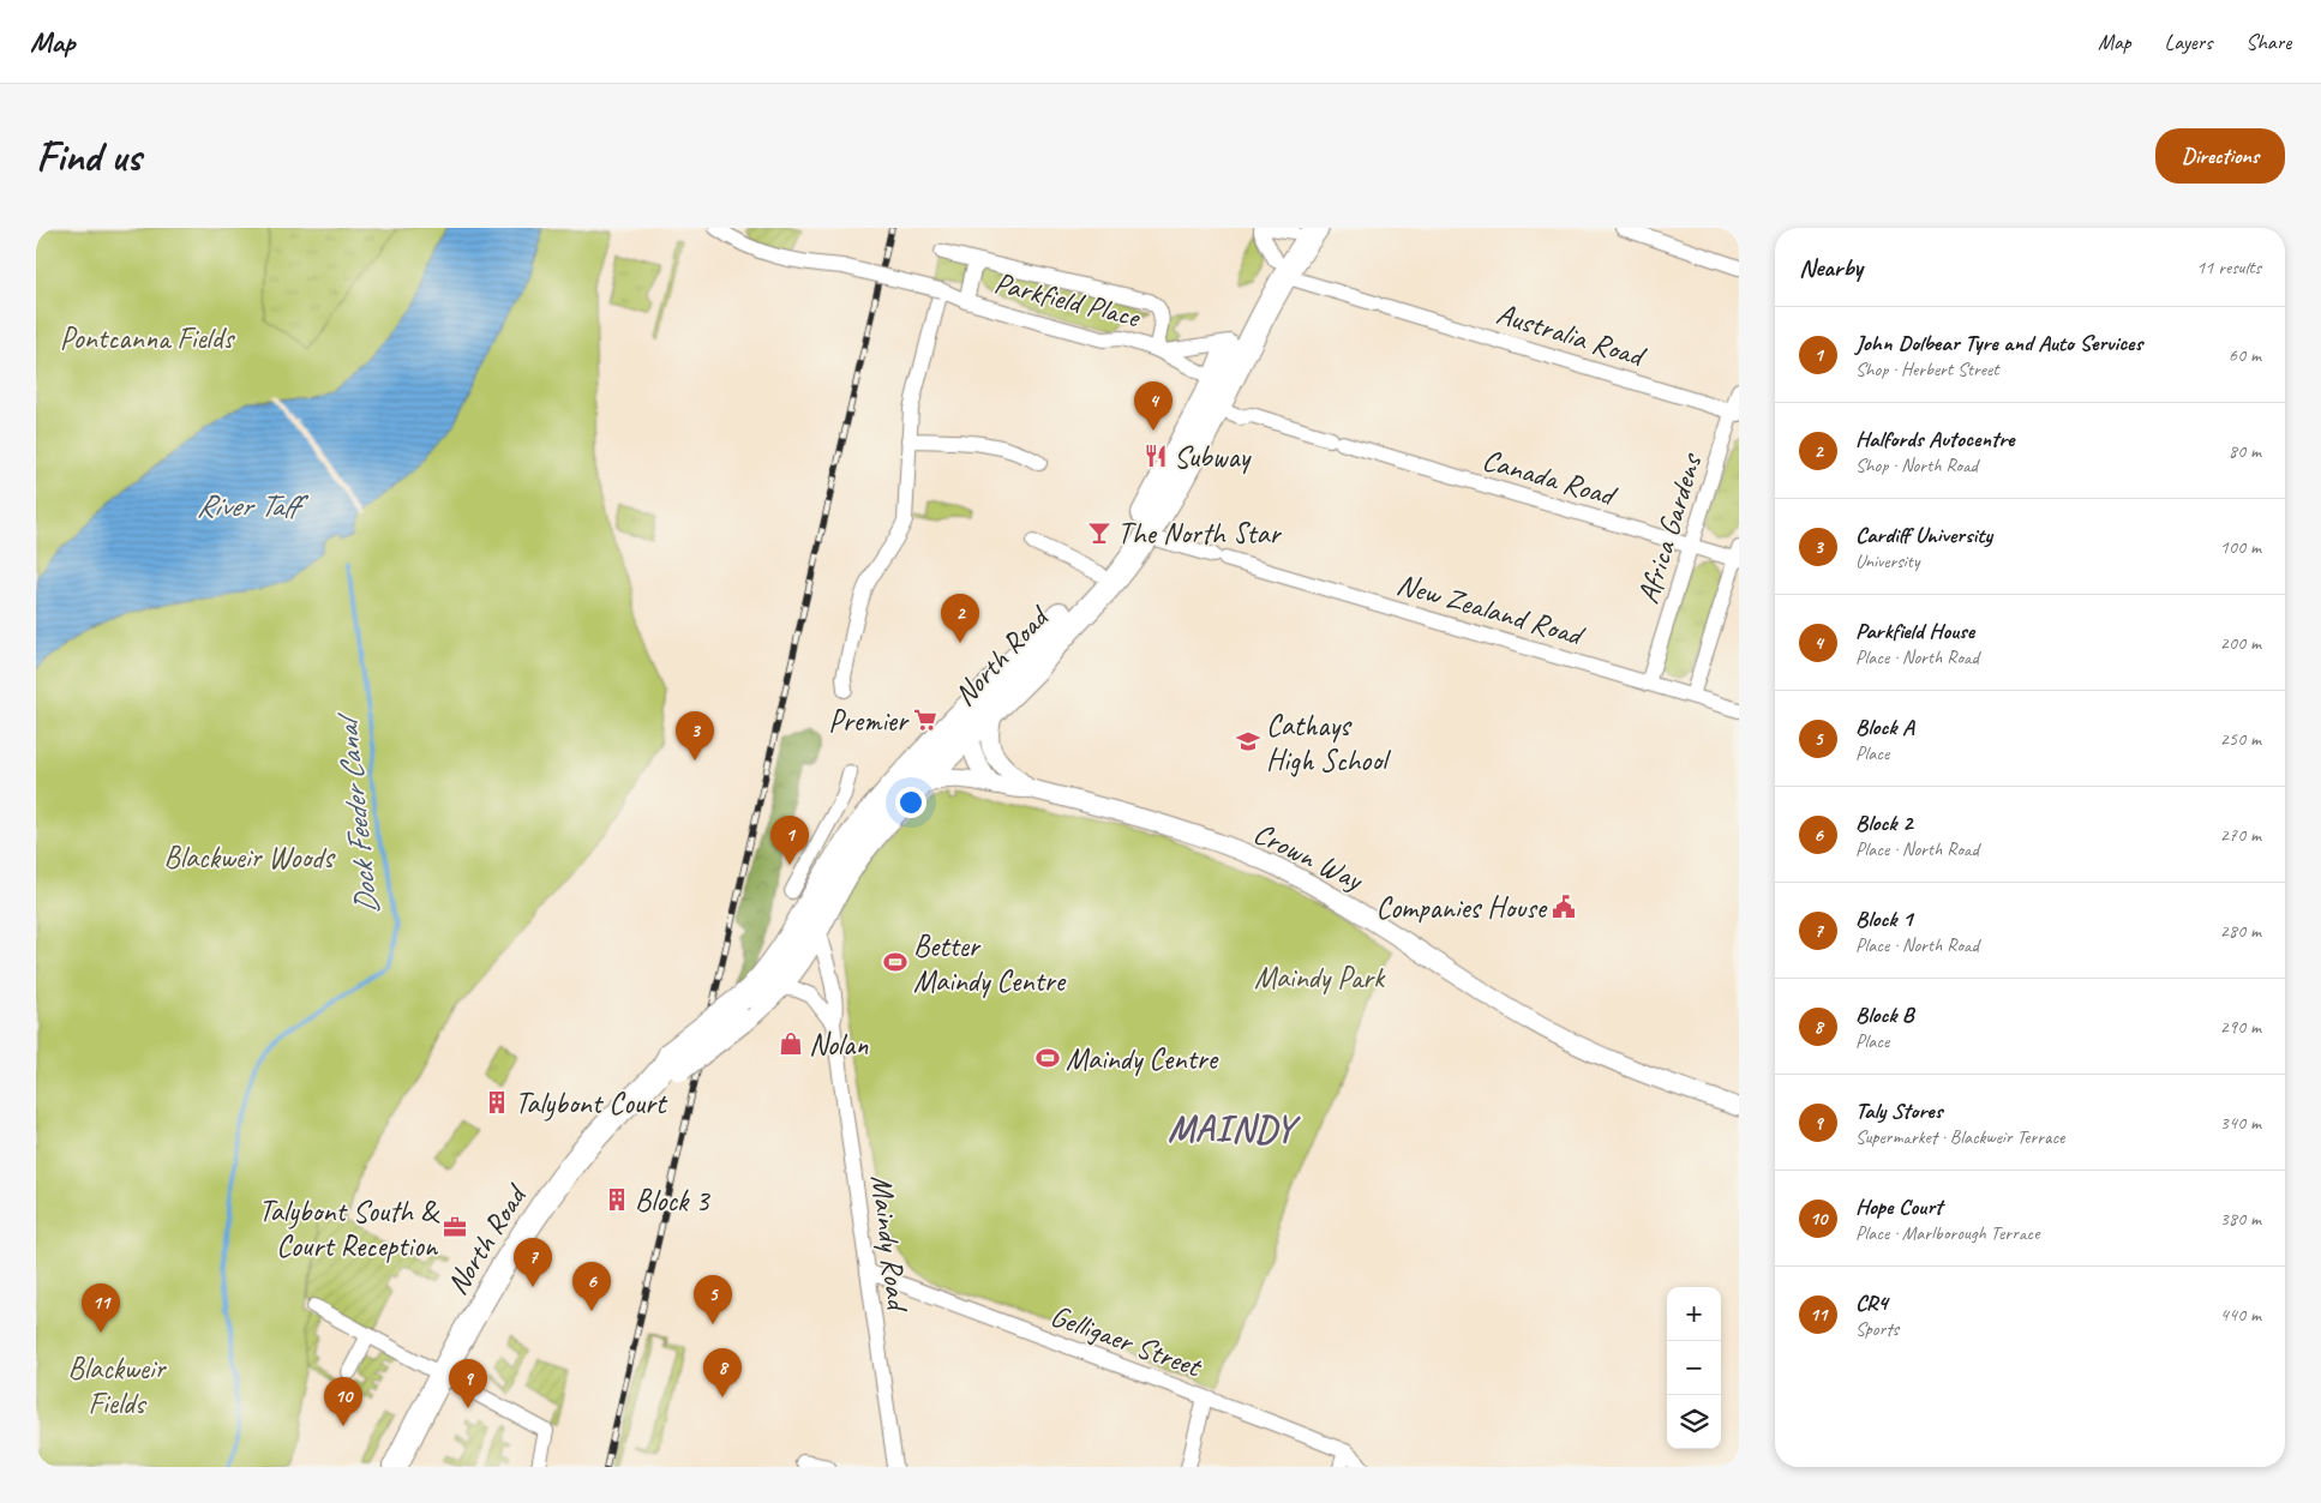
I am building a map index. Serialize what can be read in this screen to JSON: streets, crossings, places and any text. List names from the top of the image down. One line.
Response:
{"streets":{"main road":["North Road"],"street":["Parkfield Place","Australia Road","Canada Road","Africa Gardens","New Zealand Road","Crown Way","Maindy Road","Gelligaer Street"]},"crossings":[["Parkfield Place","North Road"],["Australia Road","Africa Gardens"],["Australia Road","North Road"],["Canada Road","Africa Gardens"],["Canada Road","North Road"],["Africa Gardens","New Zealand Road"],["New Zealand Road","North Road"],["North Road","Crown Way"],["North Road","Maindy Road"],["Maindy Road","Gelligaer Street"]],"districts":["MAINDY"],"water":["River Taff","Dock Feeder Canal"],"parks":["Pontcanna Fields","Blackweir Woods","Maindy Park","Blackweir Fields"],"places":{"restaurant":["Subway"],"bar":["The North Star"],"supermarket":["Premier"],"school or university":["Cathays High School"],"public building":["Companies House"],"sports":["Better Maindy Centre","Maindy Centre"],"shop":["Nolan"],"building":["Talybont Court","Block 3"],"office":["Talybont South & Court Reception"]},"page":{"header":"Map","nav":["Map","Layers","Share"],"buttons":"Directions","title":"Find us","heading":["Nearby","11 results"],"list":[{"mark":"1","name":"John Dolbear Tyre and Auto Services","note":"Shop · Herbert Street","value":"60 m"},{"mark":"2","name":"Halfords Autocentre","note":"Shop · North Road","value":"80 m"},{"mark":"3","name":"Cardiff University","note":"University","value":"100 m"},{"mark":"4","name":"Parkfield House","note":"Place · North Road","value":"200 m"},{"mark":"5","name":"Block A","note":"Place","value":"250 m"},{"mark":"6","name":"Block 2","note":"Place · North Road","value":"270 m"},{"mark":"7","name":"Block 1","note":"Place · North Road","value":"280 m"},{"mark":"8","name":"Block B","note":"Place","value":"290 m"},{"mark":"9","name":"Taly Stores","note":"Supermarket · Blackweir Terrace","value":"340 m"},{"mark":"10","name":"Hope Court","note":"Place · Marlborough Terrace","value":"380 m"},{"mark":"11","name":"CR4","note":"Sports","value":"440 m"}],"pins":["4","2","3","1","7","6","5","11","8","9","10"],"map_buttons":["+","−"]}}
